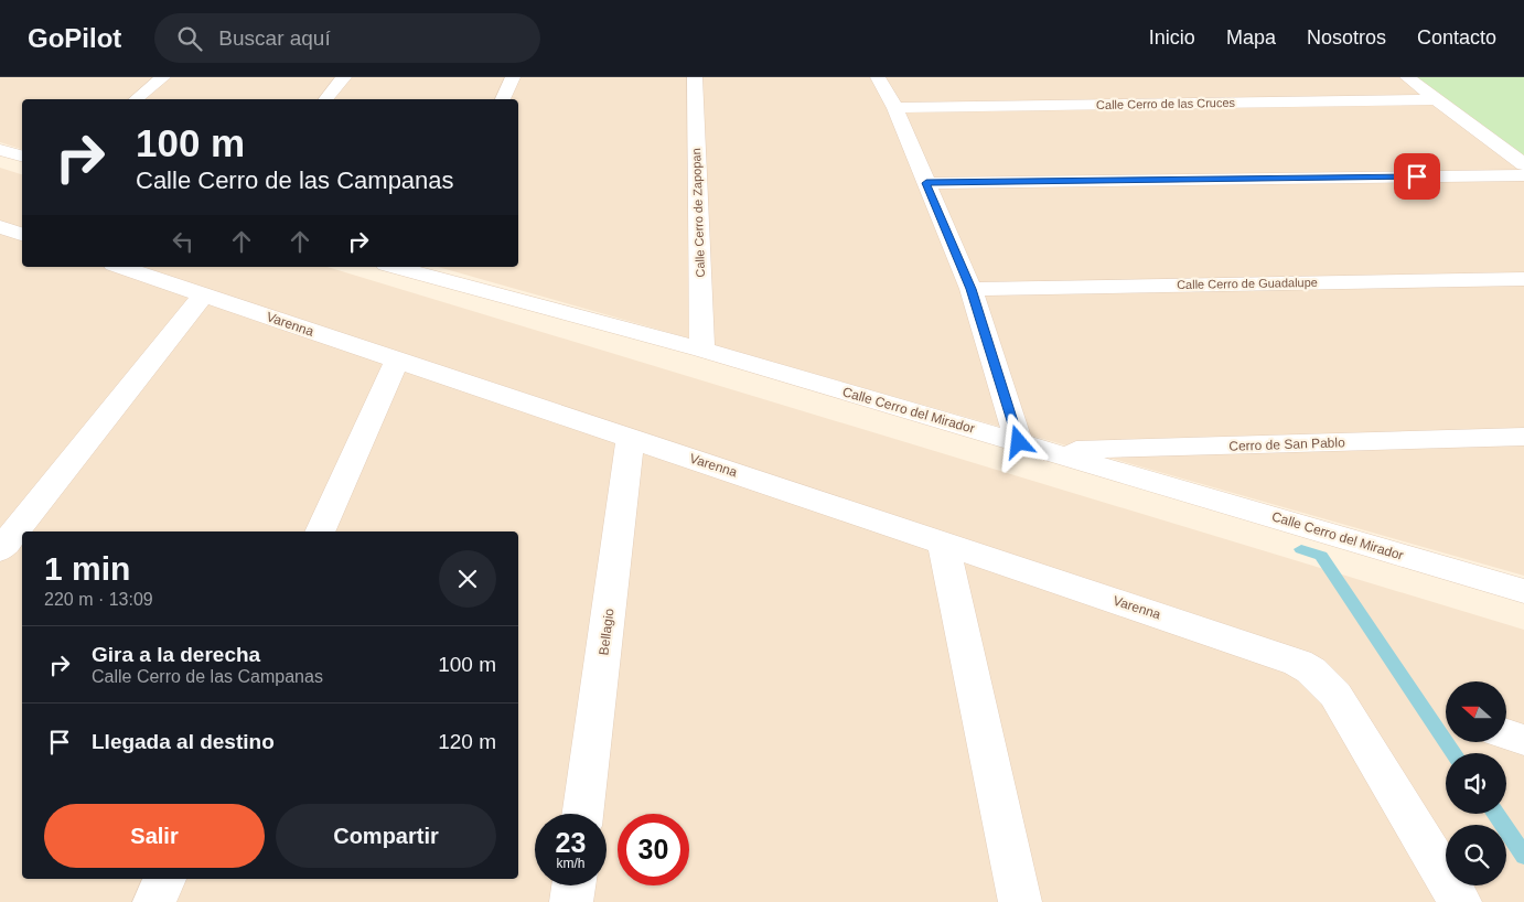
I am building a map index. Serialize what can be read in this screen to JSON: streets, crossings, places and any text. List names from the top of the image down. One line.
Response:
{"streets":{"street":["Calle Cerro de las Cruces","Calle Cerro de Zapopan","Calle Cerro de Guadalupe","Varenna","Calle Cerro del Mirador","Cerro de San Pablo","Bellagio"]},"crossings":[["Calle Cerro de Zapopan","Calle Cerro del Mirador"],["Varenna","Bellagio"],["Calle Cerro del Mirador","Cerro de San Pablo"]],"north":"left","page":{"header":"GoPilot","search":"Buscar aquí","nav":["Inicio","Mapa","Nosotros","Contacto"],"turn":["100 m","Calle Cerro de las Campanas"],"heading":["1 min","220 m · 13:09"],"list":[{"name":"Gira a la derecha","note":"Calle Cerro de las Campanas","value":"100 m"},{"name":"Llegada al destino","value":"120 m"}],"buttons":["Salir","Compartir"],"speed":"23 km/h","limit":"30"}}
